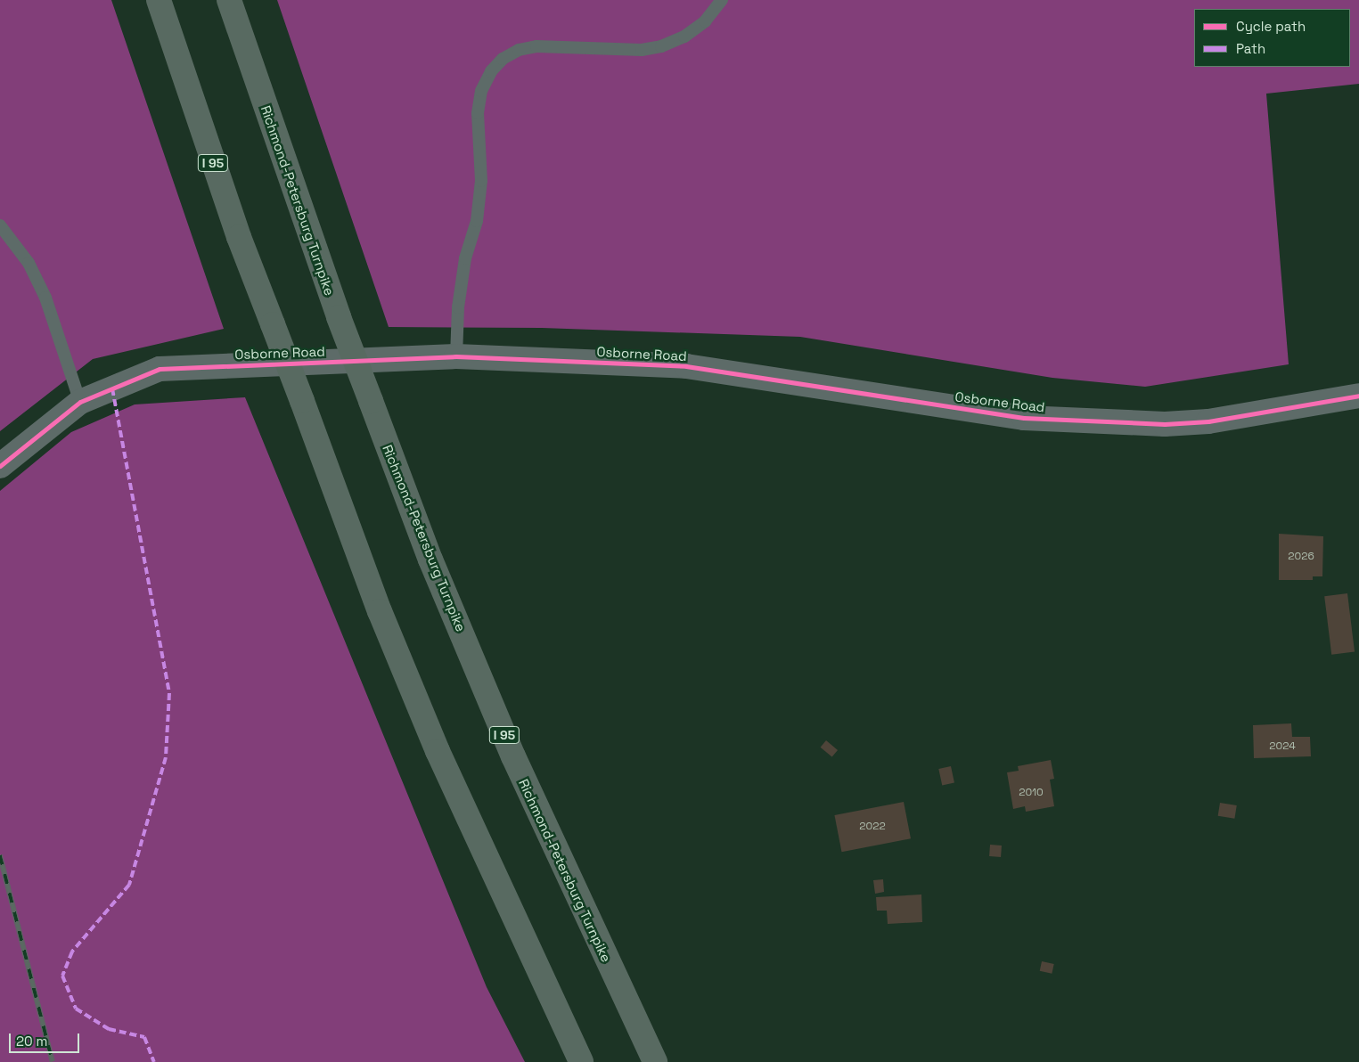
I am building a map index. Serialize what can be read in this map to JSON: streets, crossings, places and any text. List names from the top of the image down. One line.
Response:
{"streets":{"highway":["I 95","Richmond-Petersburg Turnpike"],"street":["Osborne Road"]},"house_numbers":["2026","2024","2010","2022"],"legend":["Cycle path","Path"],"scale_bar":"20 m"}
